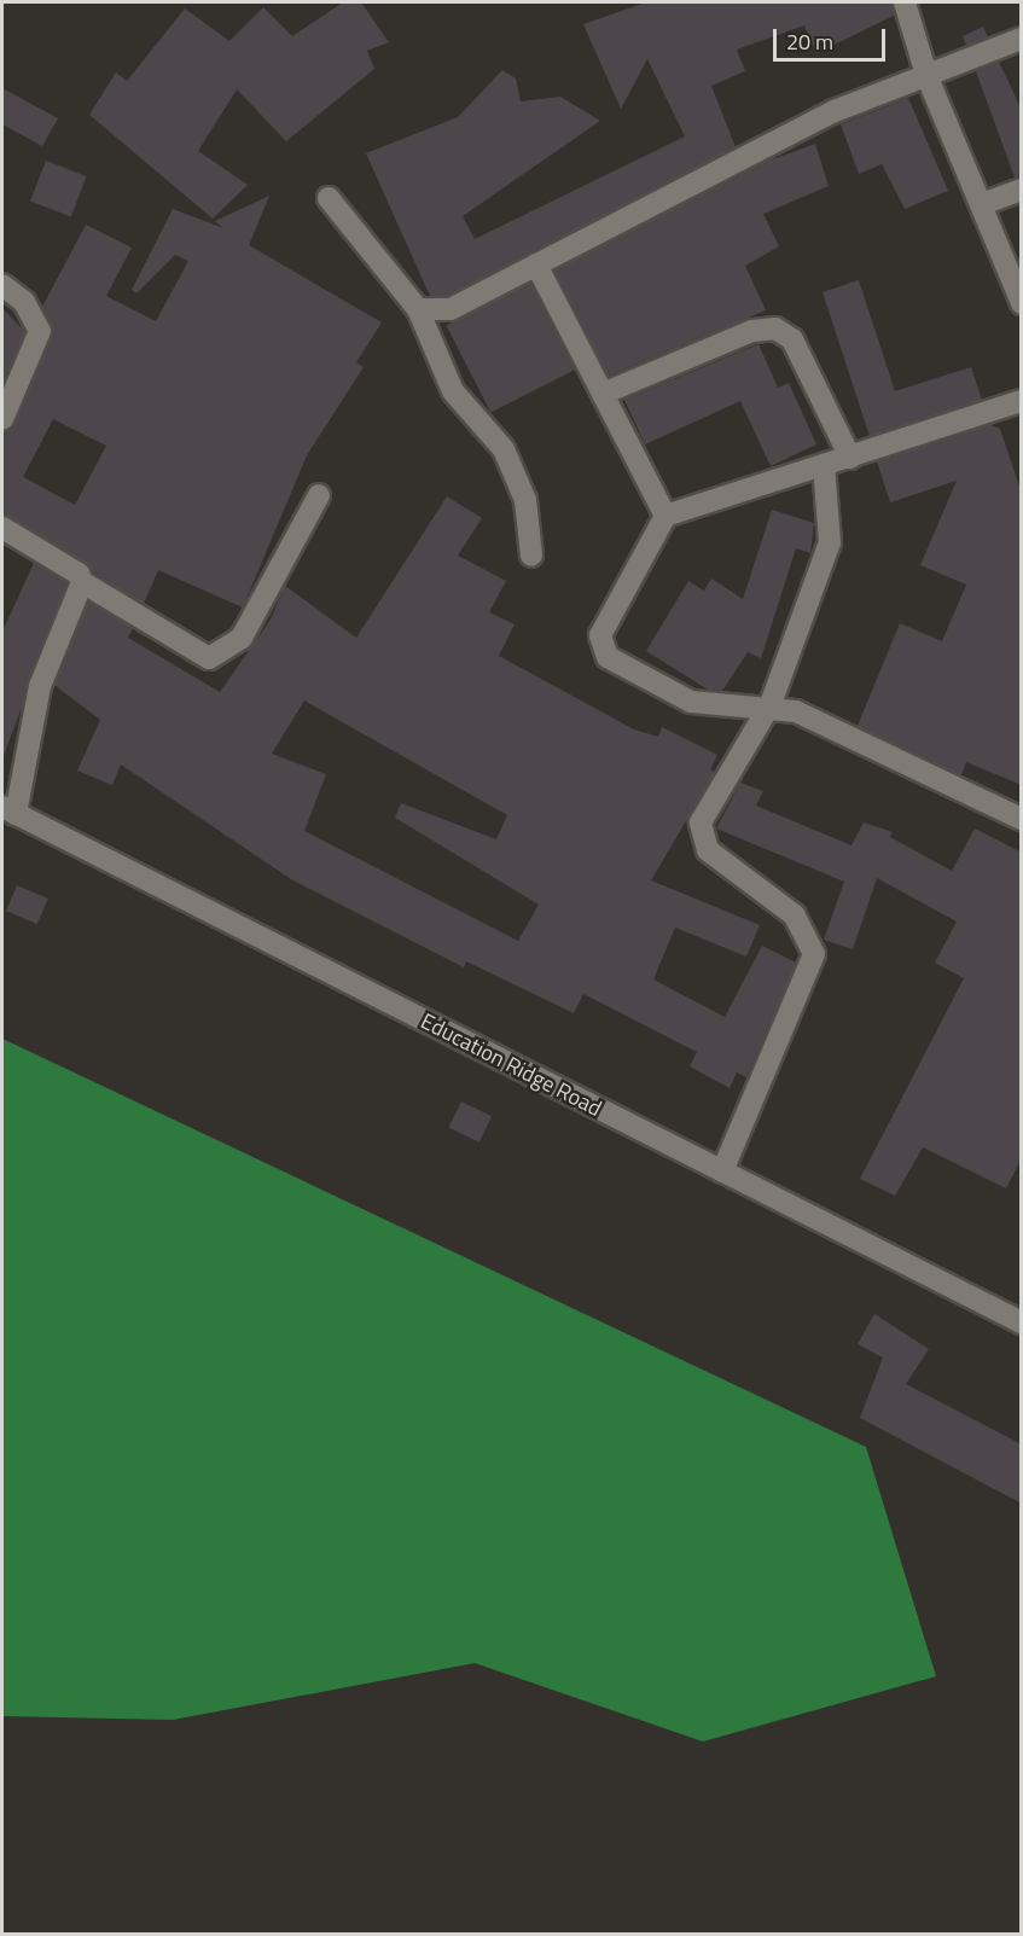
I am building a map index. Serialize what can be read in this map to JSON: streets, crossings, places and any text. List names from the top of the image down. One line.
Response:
{"streets":{"street":["Education Ridge Road"]},"scale_bar":"20 m"}
